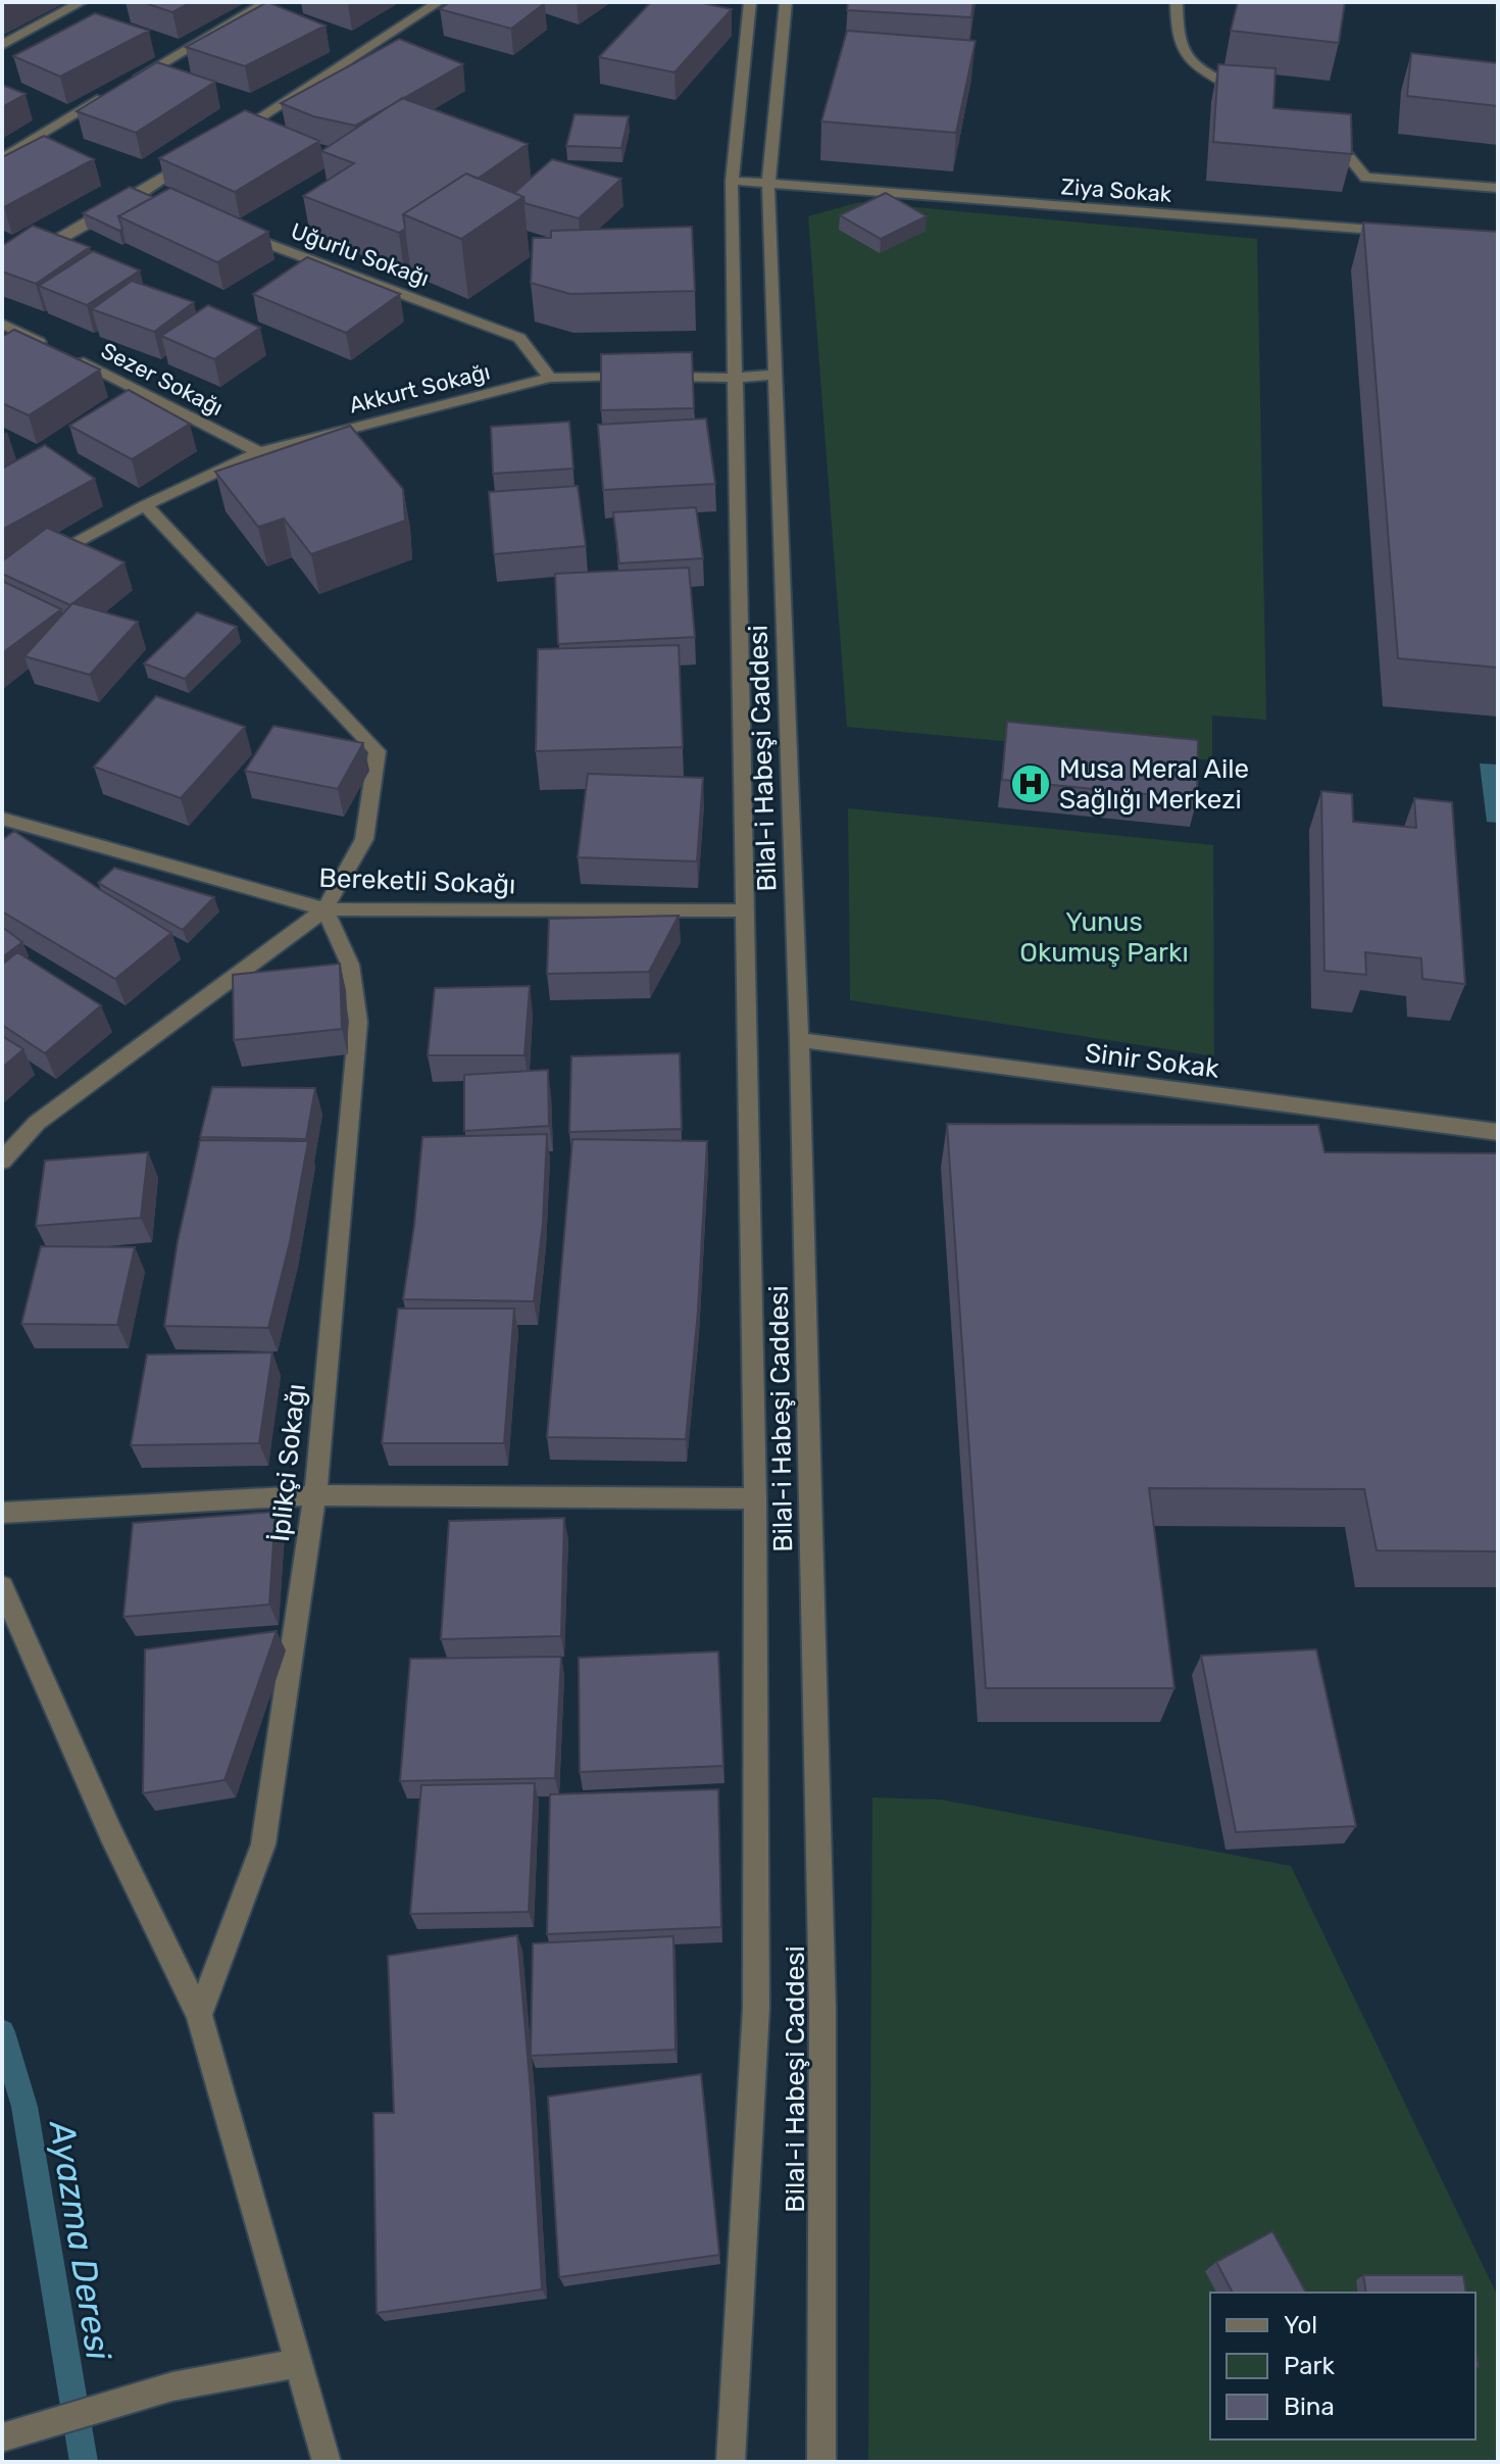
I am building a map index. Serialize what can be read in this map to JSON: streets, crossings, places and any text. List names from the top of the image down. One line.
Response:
{"streets":{"street":["Ziya Sokak","Uğurlu Sokağı","Sezer Sokağı","Akkurt Sokağı","Bilal-i Habeşi Caddesi","Bereketli Sokağı","Sinir Sokak","İplikçi Sokağı"]},"crossings":[["Ziya Sokak","Bilal-i Habeşi Caddesi"],["Uğurlu Sokağı","Akkurt Sokağı"],["Sezer Sokağı","Akkurt Sokağı"],["Akkurt Sokağı","Bilal-i Habeşi Caddesi"],["Bilal-i Habeşi Caddesi","Bereketli Sokağı"],["Bilal-i Habeşi Caddesi","Sinir Sokak"],["Bereketli Sokağı","İplikçi Sokağı"]],"water":["Ayazma Deresi"],"parks":["Yunus Okumuş Parkı"],"places":{"hospital":["Musa Meral Aile Sağlığı Merkezi"]},"legend":["Yol","Park","Bina"]}
